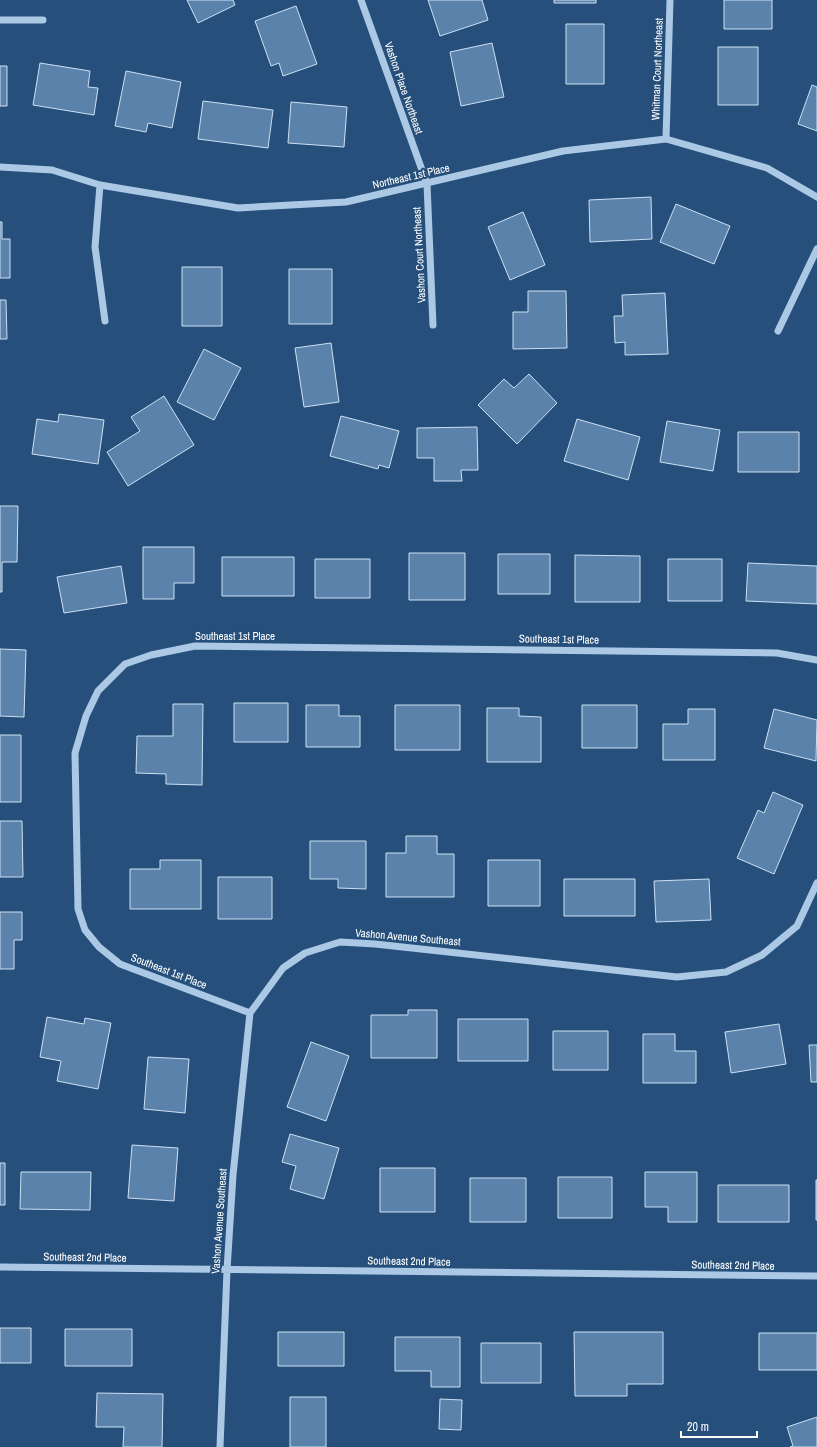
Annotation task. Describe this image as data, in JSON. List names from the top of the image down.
{
  "streets": {
    "street": [
      "Whitman Court Northeast",
      "Vashon Place Northeast",
      "Northeast 1st Place",
      "Vashon Court Northeast",
      "Southeast 1st Place",
      "Vashon Avenue Southeast",
      "Southeast 2nd Place"
    ]
  },
  "crossings": [
    ["Whitman Court Northeast", "Northeast 1st Place"],
    ["Vashon Place Northeast", "Northeast 1st Place"],
    ["Vashon Place Northeast", "Vashon Court Northeast"],
    ["Northeast 1st Place", "Vashon Court Northeast"],
    ["Southeast 1st Place", "Vashon Avenue Southeast"],
    ["Vashon Avenue Southeast", "Southeast 2nd Place"]
  ],
  "scale_bar": "20 m"
}
